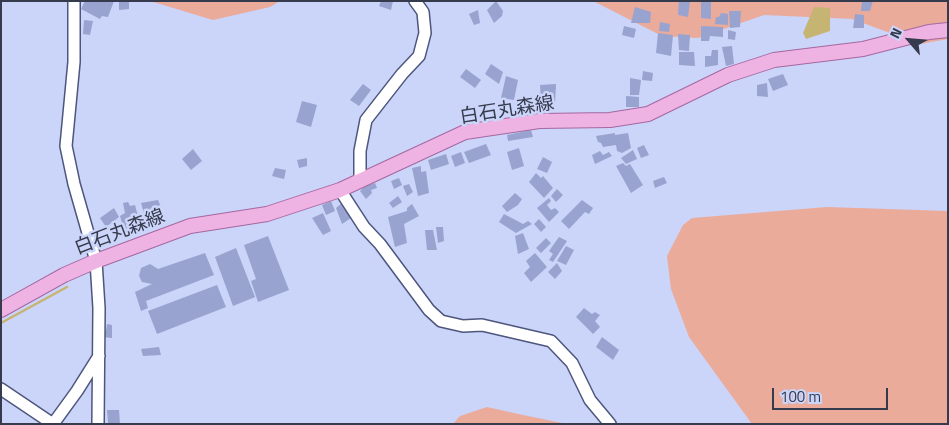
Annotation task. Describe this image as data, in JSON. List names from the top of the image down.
{
  "streets": {
    "main road": ["白石丸森線"]
  },
  "scale_bar": "100 m",
  "north": "top left"
}
